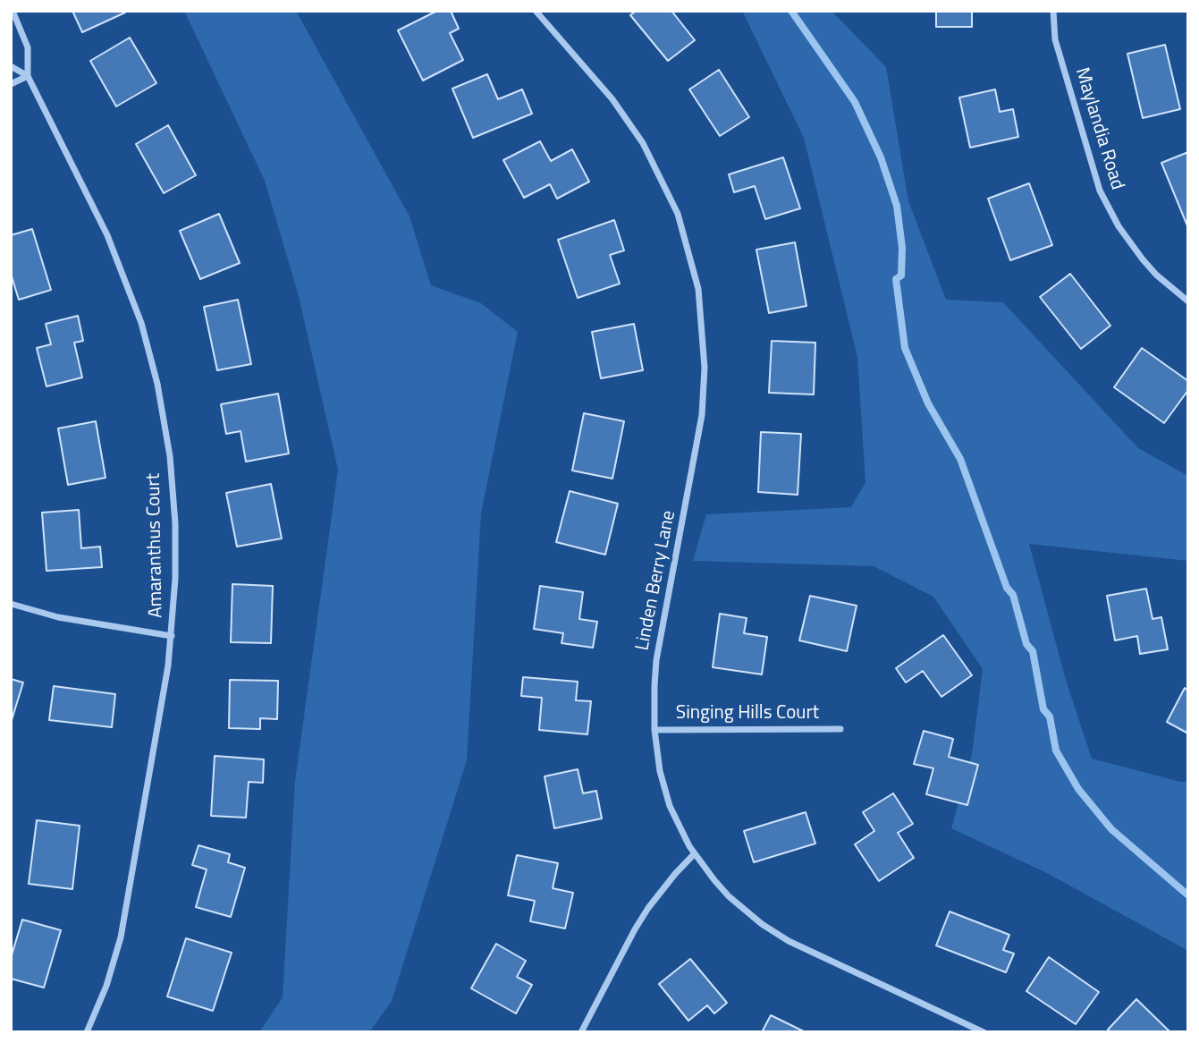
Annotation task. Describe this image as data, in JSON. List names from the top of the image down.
{
  "streets": {
    "street": [
      "Maylandia Road",
      "Amaranthus Court",
      "Linden Berry Lane",
      "Singing Hills Court"
    ]
  },
  "crossings": [
    ["Linden Berry Lane", "Singing Hills Court"]
  ]
}
